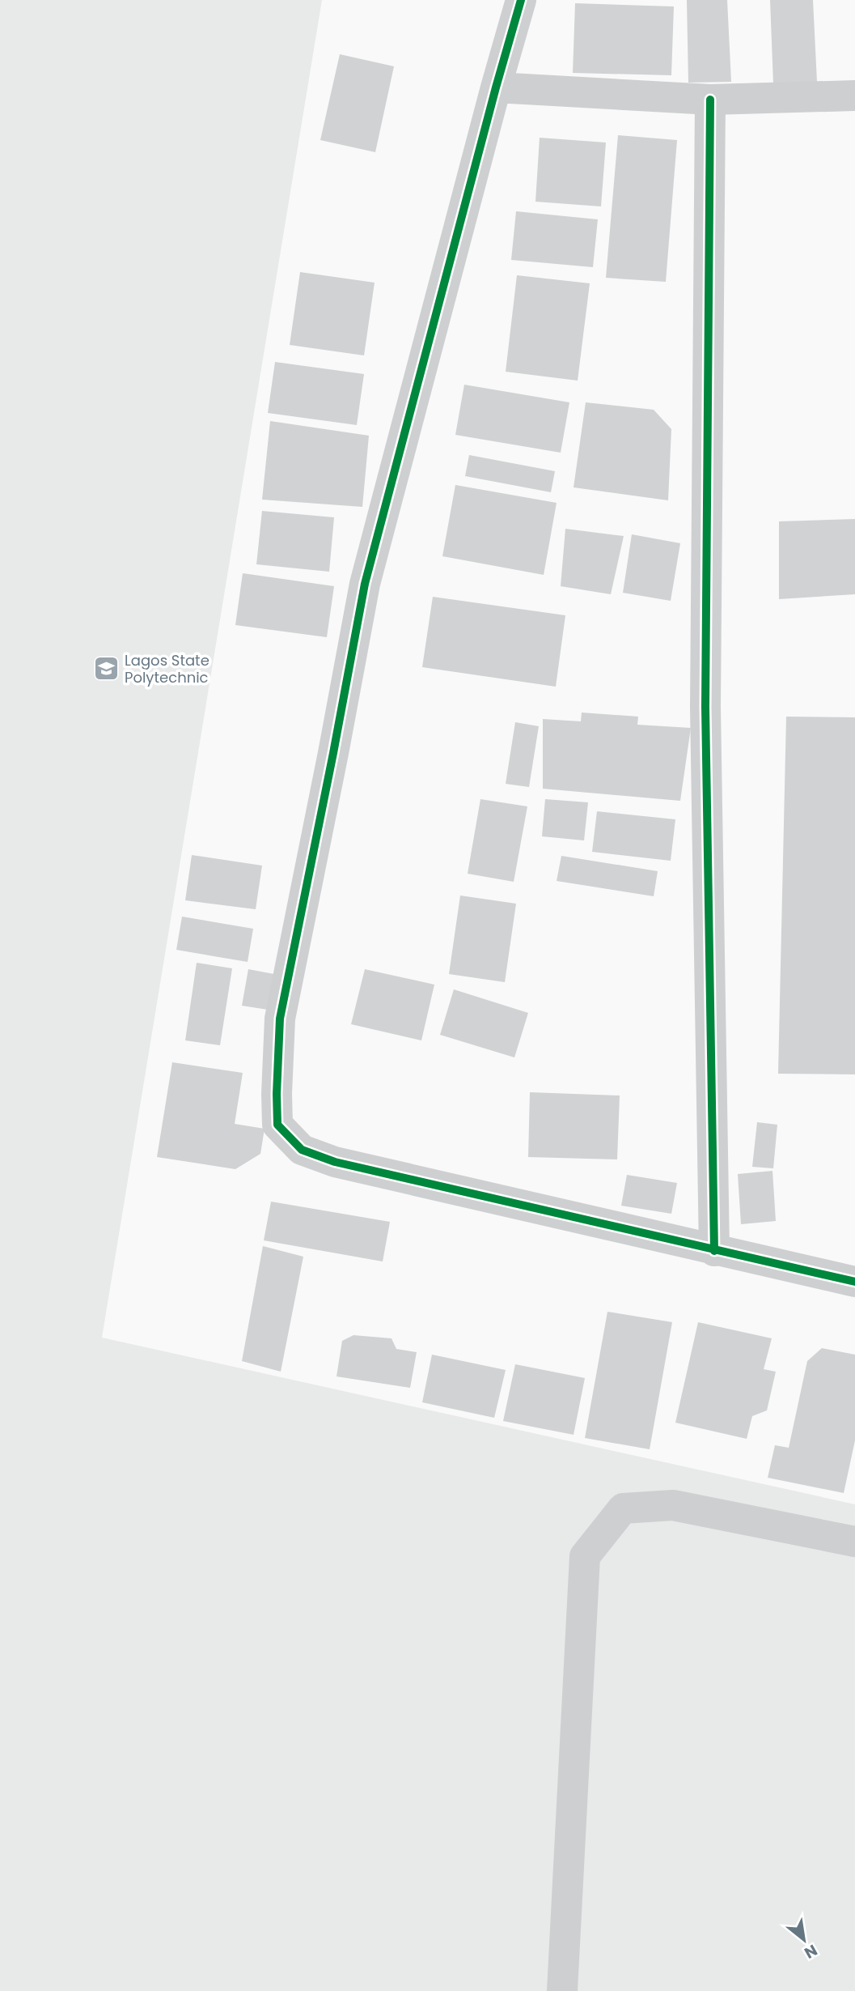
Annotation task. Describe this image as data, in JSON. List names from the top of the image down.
{
  "places": {
    "school or university": ["Lagos State Polytechnic"]
  },
  "north": "bottom right"
}
